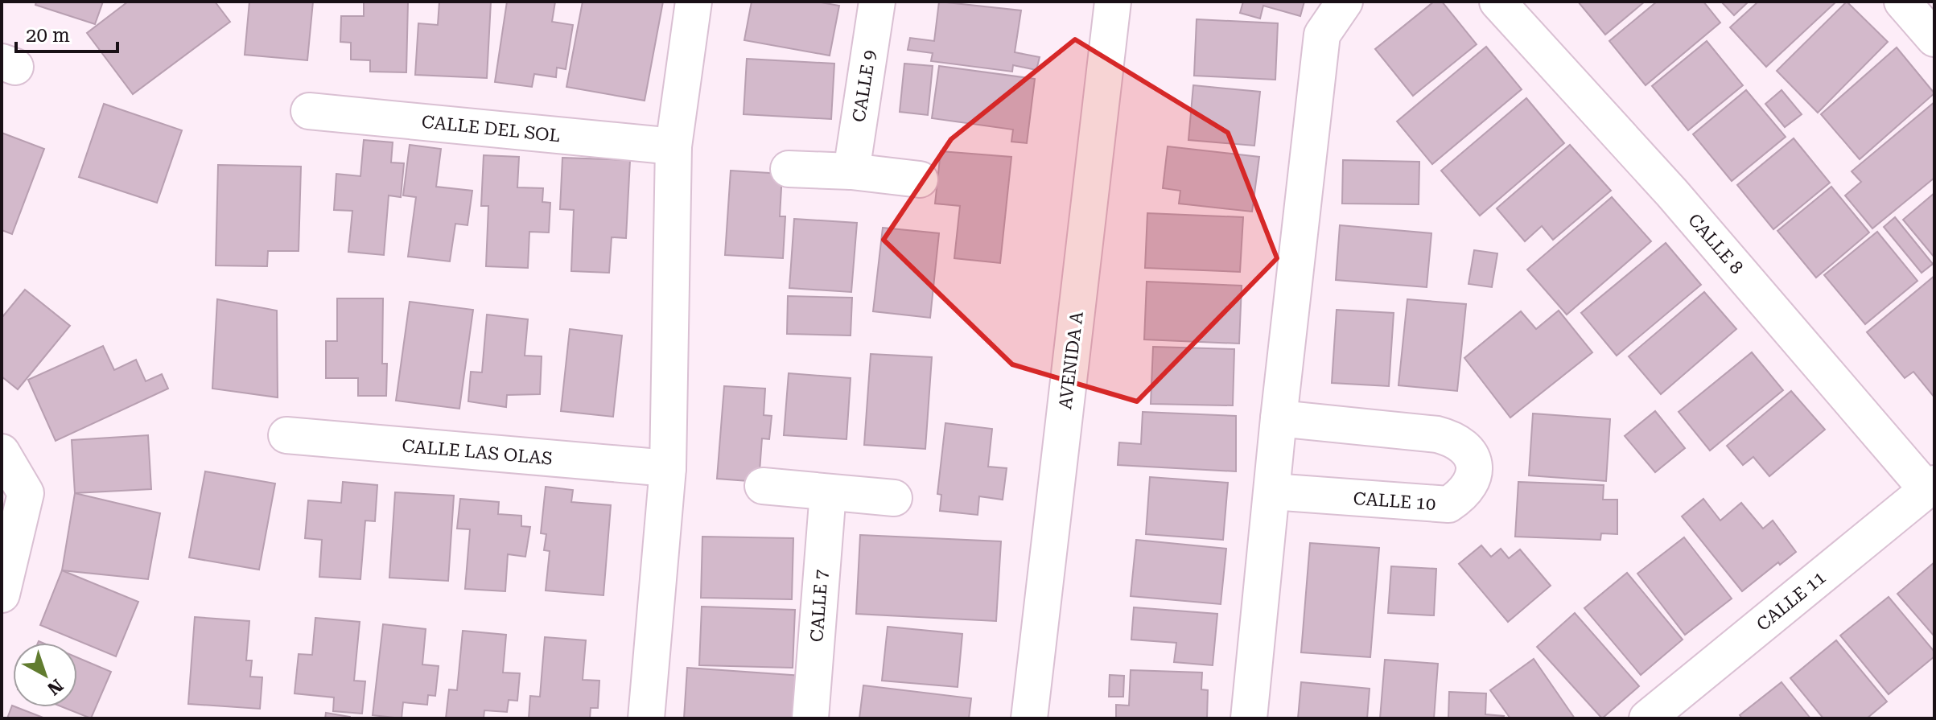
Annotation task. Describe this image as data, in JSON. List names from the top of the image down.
{
  "streets": {
    "street": [
      "CALLE 9",
      "CALLE DEL SOL",
      "CALLE 8",
      "AVENIDA A",
      "CALLE LAS OLAS",
      "CALLE 10",
      "CALLE 11",
      "CALLE 7"
    ]
  },
  "crossings": [
    ["CALLE 8", "CALLE 11"]
  ],
  "scale_bar": "20 m",
  "north": "bottom right"
}
